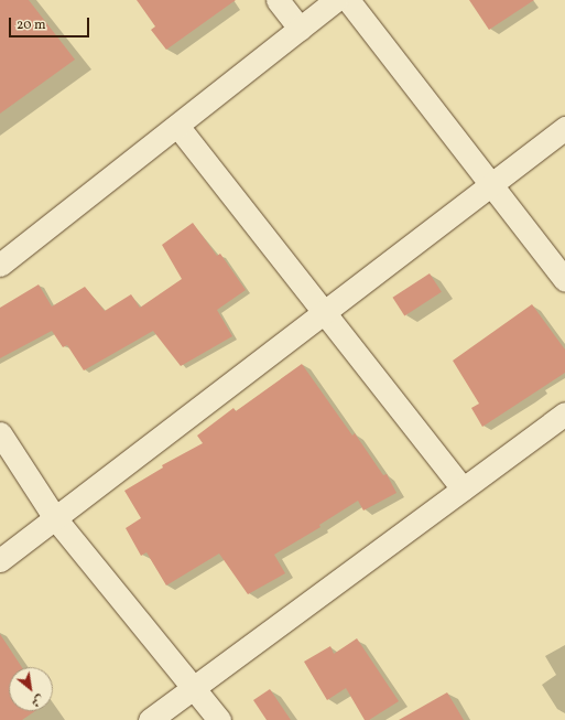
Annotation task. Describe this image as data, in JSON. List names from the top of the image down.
{
  "scale_bar": "20 m",
  "north": "bottom right"
}
